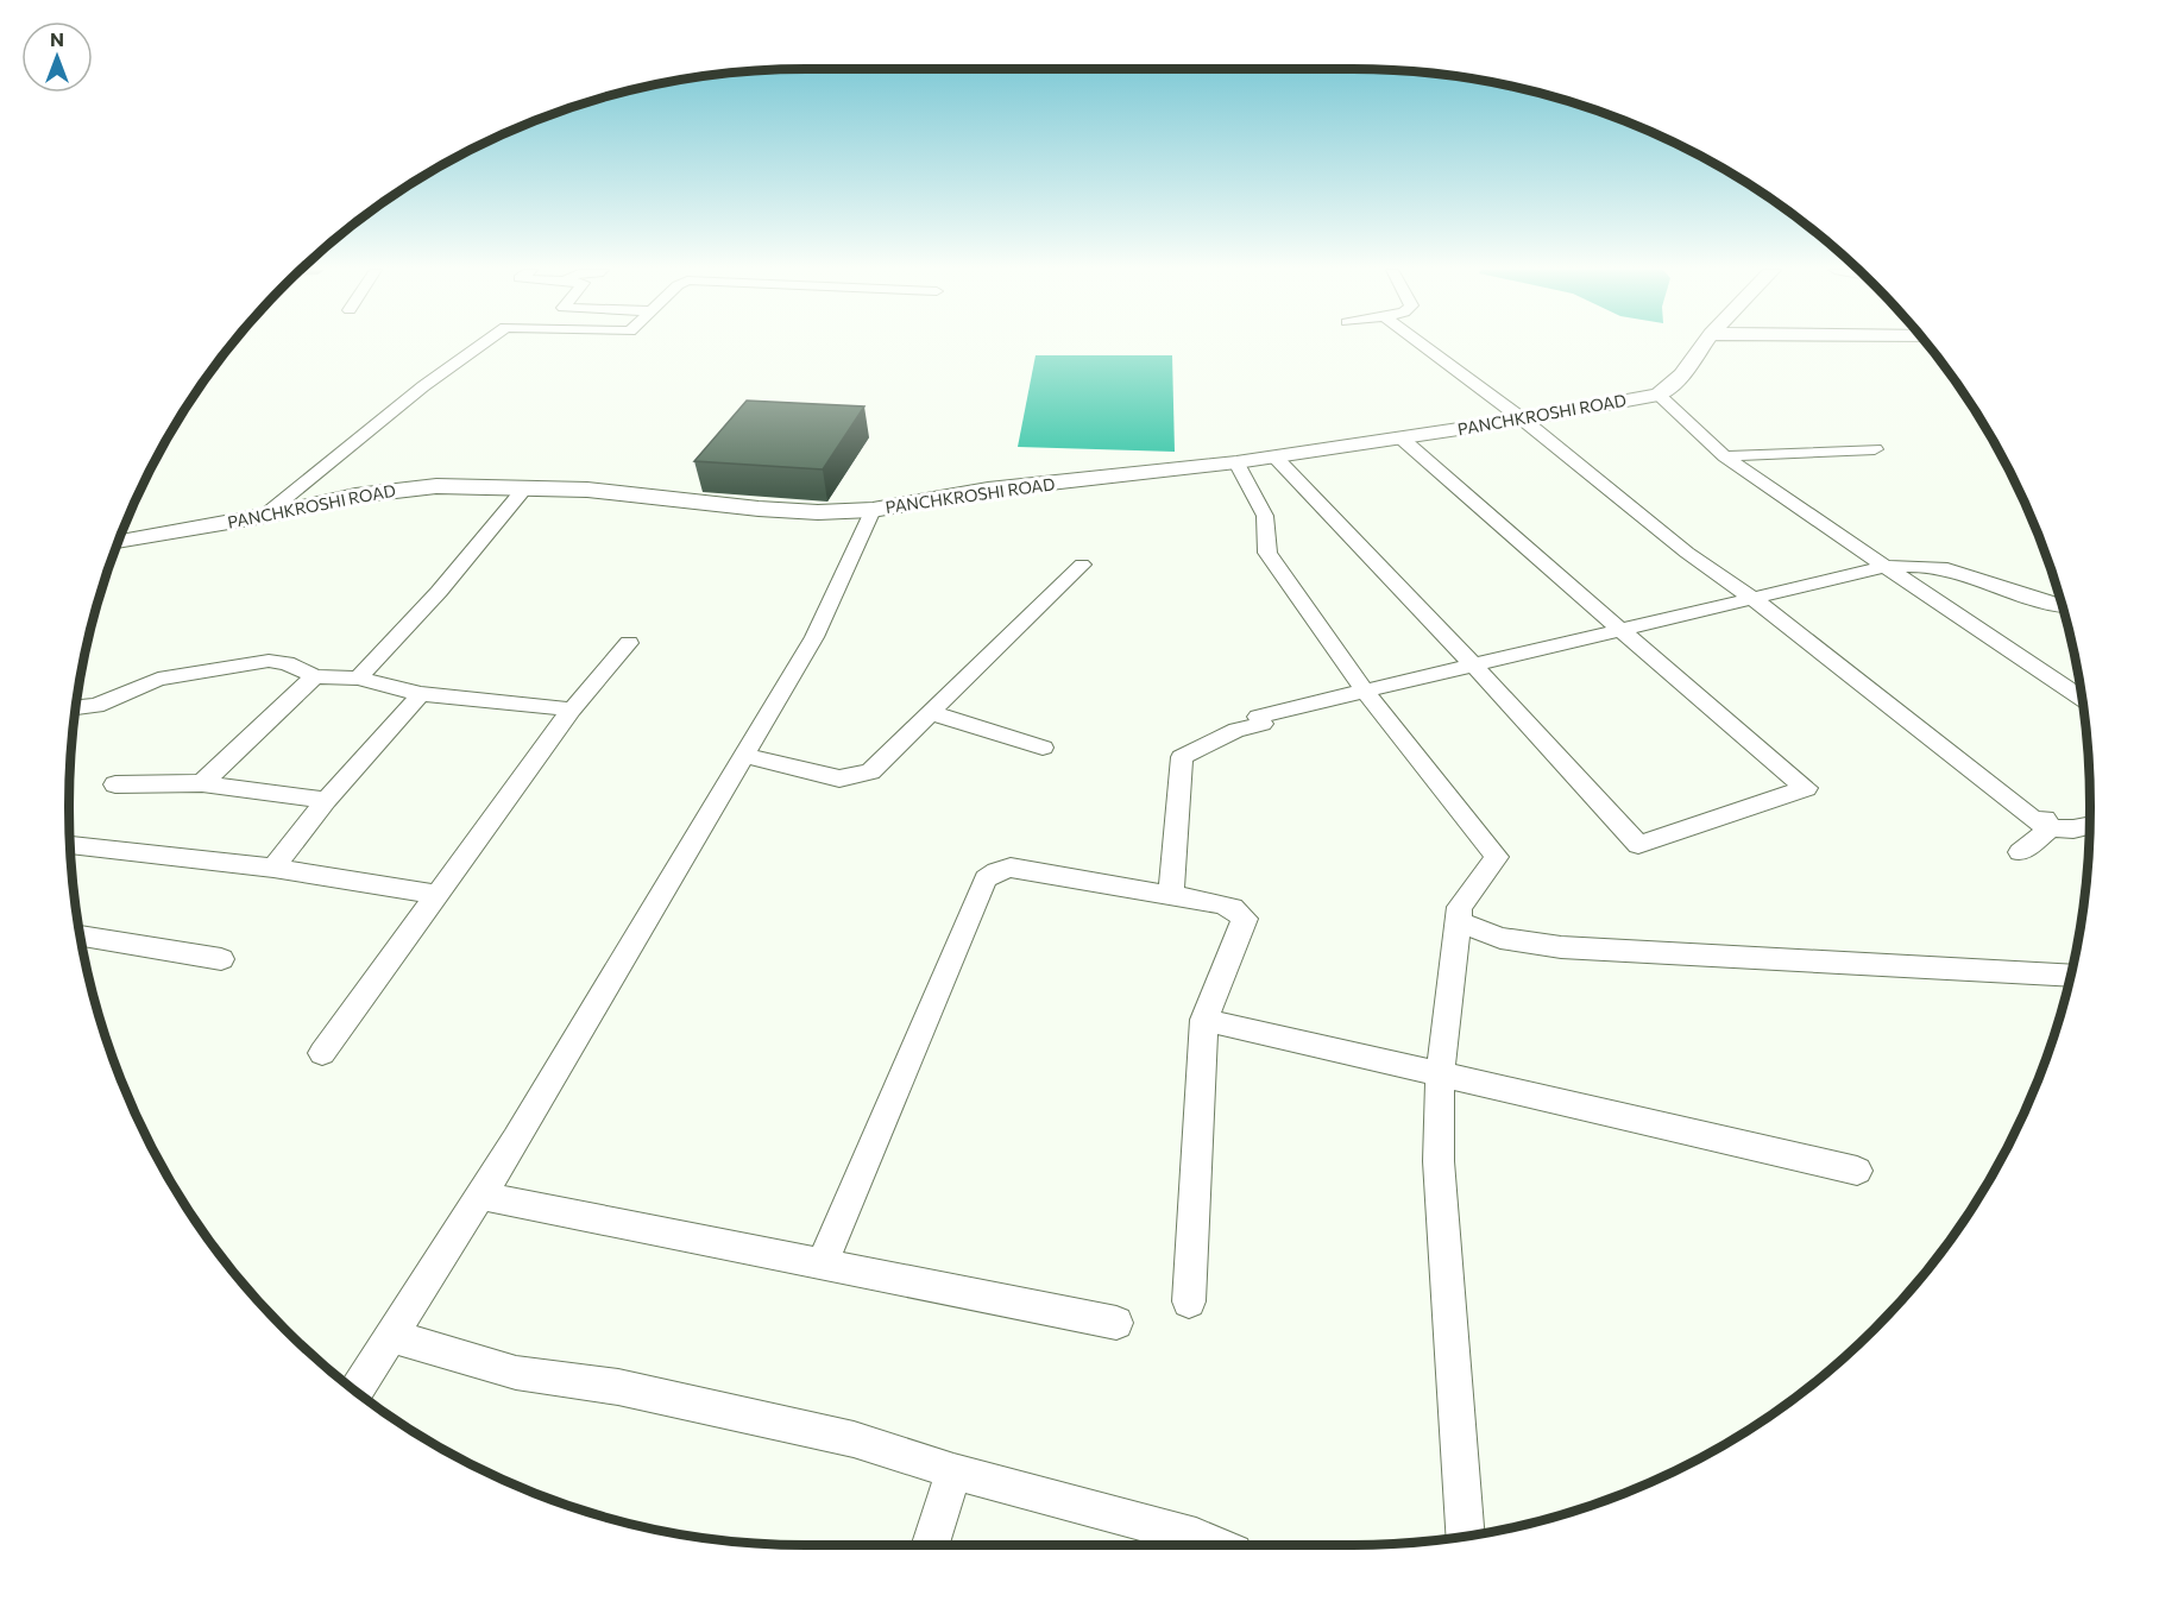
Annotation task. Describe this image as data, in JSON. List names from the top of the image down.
{
  "streets": {
    "street": ["PANCHKROSHI ROAD"]
  },
  "north": "top"
}
